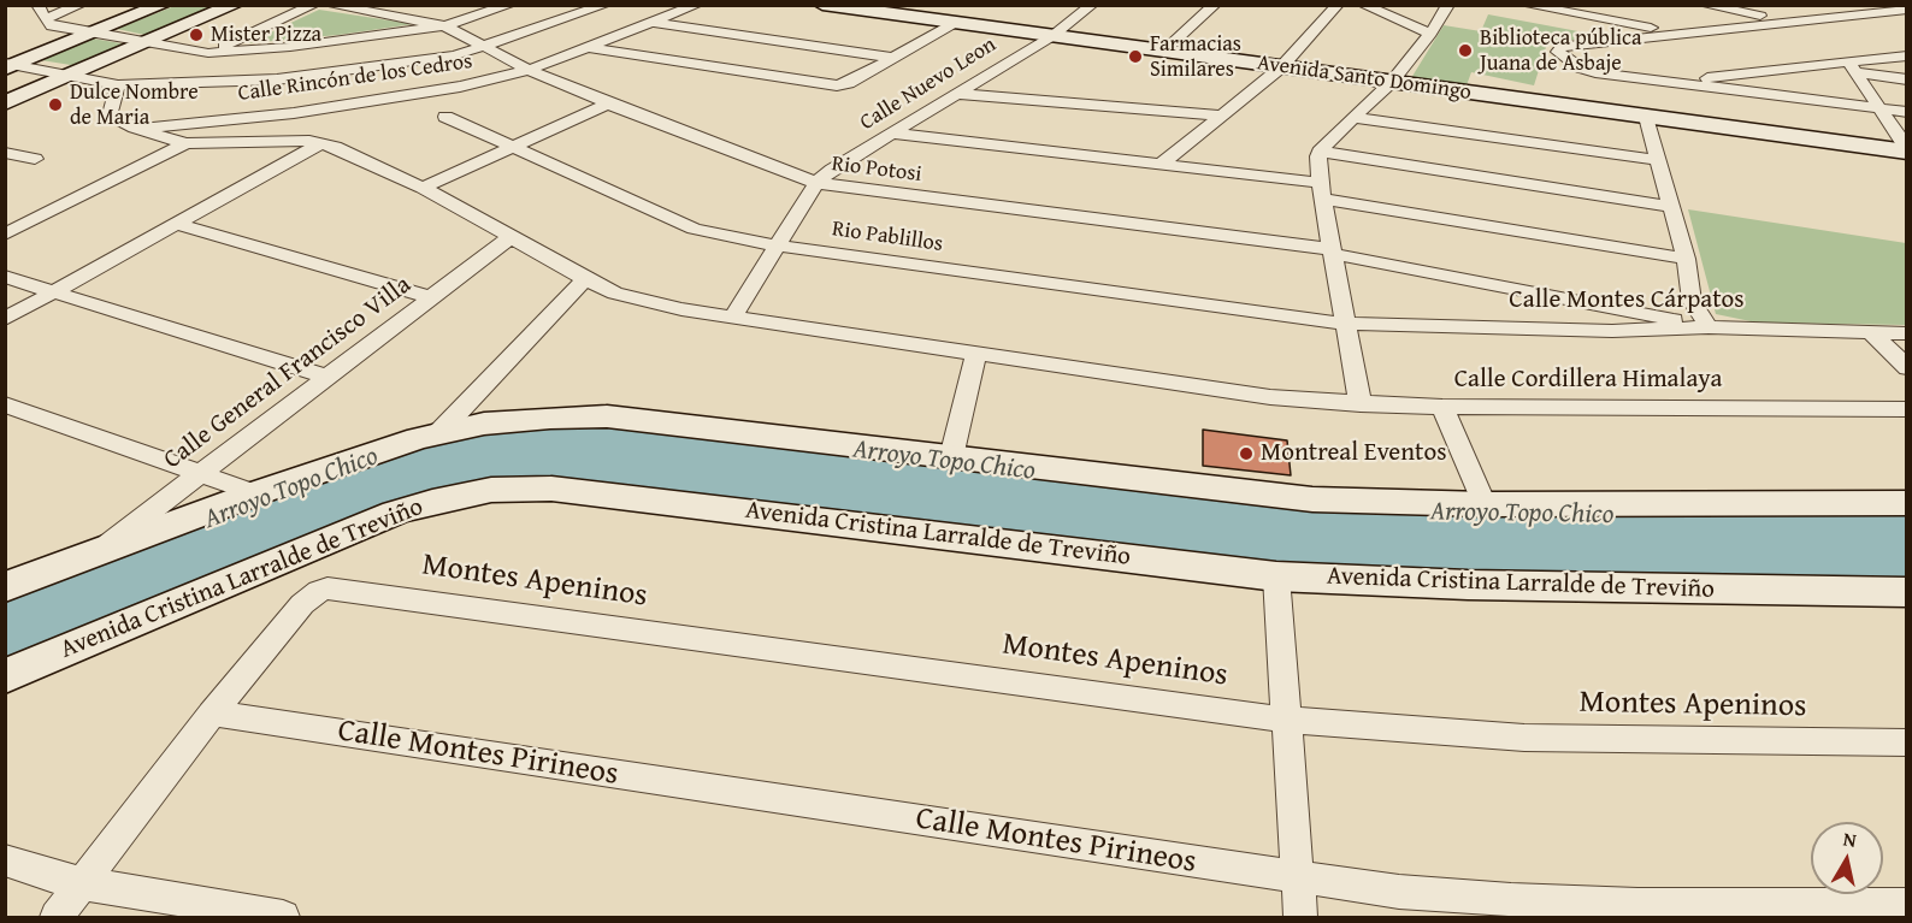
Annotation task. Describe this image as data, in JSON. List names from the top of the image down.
{
  "streets": {
    "main road": ["Avenida Santo Domingo", "Avenida Cristina Larralde de Treviño"],
    "street": [
      "Calle Rincón de los Cedros",
      "Calle Nuevo Leon",
      "Rio Potosi",
      "Rio Pablillos",
      "Calle Montes Cárpatos",
      "Calle General Francisco Villa",
      "Calle Cordillera Himalaya",
      "Montes Apeninos",
      "Calle Montes Pirineos"
    ]
  },
  "crossings": [
    ["Calle Rincón de los Cedros", "Rio Potosi"],
    ["Avenida Santo Domingo", "Calle Nuevo Leon"],
    ["Calle Nuevo Leon", "Rio Potosi"],
    ["Calle Nuevo Leon", "Rio Pablillos"],
    ["Calle Nuevo Leon", "Calle Cordillera Himalaya"],
    ["Rio Potosi", "Calle Montes Cárpatos"],
    ["Rio Pablillos", "Calle Montes Cárpatos"],
    ["Calle General Francisco Villa", "Calle Cordillera Himalaya"],
    ["Montes Apeninos", "Calle Montes Pirineos"]
  ],
  "water": ["Arroyo Topo Chico"],
  "places": [
    "Mister Pizza",
    "Biblioteca pública Juana de Asbaje",
    "Farmacias Similares",
    "Dulce Nombre de Maria",
    "Montreal Eventos"
  ],
  "north": "top"
}
